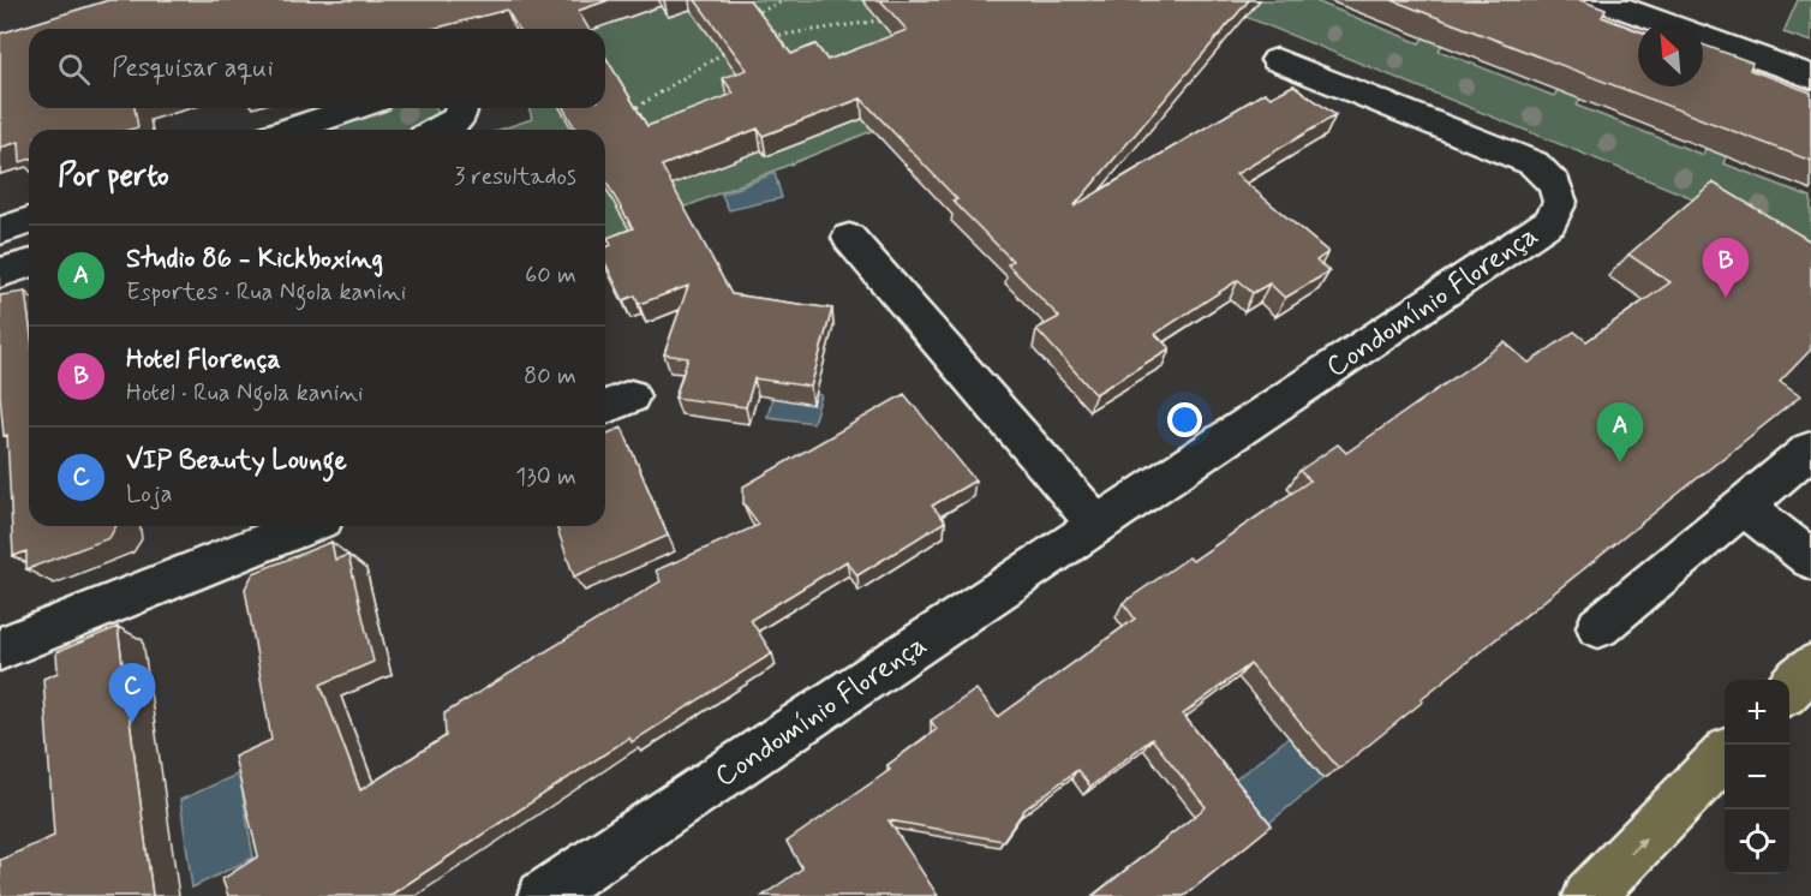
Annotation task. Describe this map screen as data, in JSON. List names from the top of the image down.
{
  "streets": {
    "lane": ["Condomínio Florença"]
  },
  "north": "top left",
  "page": {
    "search": "Pesquisar aqui",
    "heading": ["Por perto", "3 resultados"],
    "list": [
      {
        "mark": "A",
        "name": "Studio 86 - Kickboxing",
        "note": "Esportes · Rua Ngola kanini",
        "value": "60 m"
      },
      {
        "mark": "B",
        "name": "Hotel Florença",
        "note": "Hotel · Rua Ngola kanini",
        "value": "80 m"
      },
      {
        "mark": "C",
        "name": "VIP Beauty Lounge",
        "note": "Loja",
        "value": "130 m"
      }
    ],
    "pins": ["B", "A", "C"],
    "map_buttons": ["+", "−"]
  }
}
